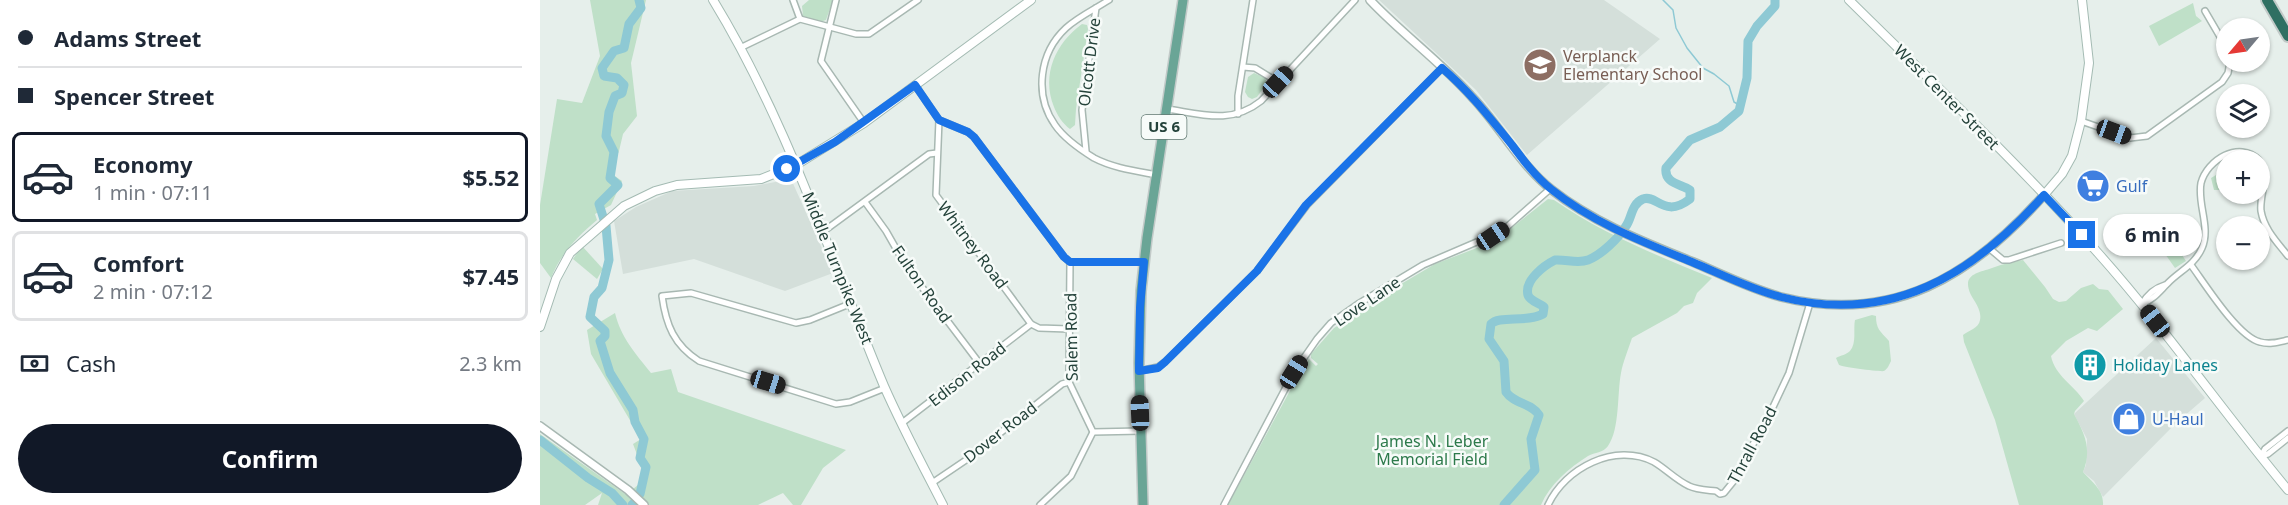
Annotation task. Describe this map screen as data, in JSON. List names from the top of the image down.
{
  "streets": {
    "main road": ["West Center Street", "US 6", "Middle Turnpike West"],
    "street": [
      "Olcott Drive",
      "Whitney Road",
      "Fulton Road",
      "Love Lane",
      "Salem Road",
      "Edison Road",
      "Dover Road",
      "Thrall Road"
    ]
  },
  "crossings": [
    ["Olcott Drive", "US 6"],
    ["Whitney Road", "Edison Road"],
    ["Middle Turnpike West", "Edison Road"],
    ["Middle Turnpike West", "Dover Road"],
    ["Fulton Road", "Edison Road"],
    ["Salem Road", "Dover Road"]
  ],
  "parks": ["James N. Leber Memorial Field"],
  "places": {
    "school or university": ["Verplanck Elementary School"],
    "supermarket": ["Gulf"],
    "building": ["Holiday Lanes"],
    "shop": ["U-Haul"]
  },
  "north": "bottom left",
  "page": {
    "banner": ["Adams Street", "Spencer Street"],
    "map_buttons": ["+", "−"],
    "list": [
      {
        "name": "Economy",
        "note": "1 min · 07:11",
        "value": "$5.52"
      },
      {
        "name": "Comfort",
        "note": "2 min · 07:12",
        "value": "$7.45"
      }
    ],
    "bubble": "6 min",
    "pay": ["Cash", "2.3 km"],
    "buttons": "Confirm"
  }
}
